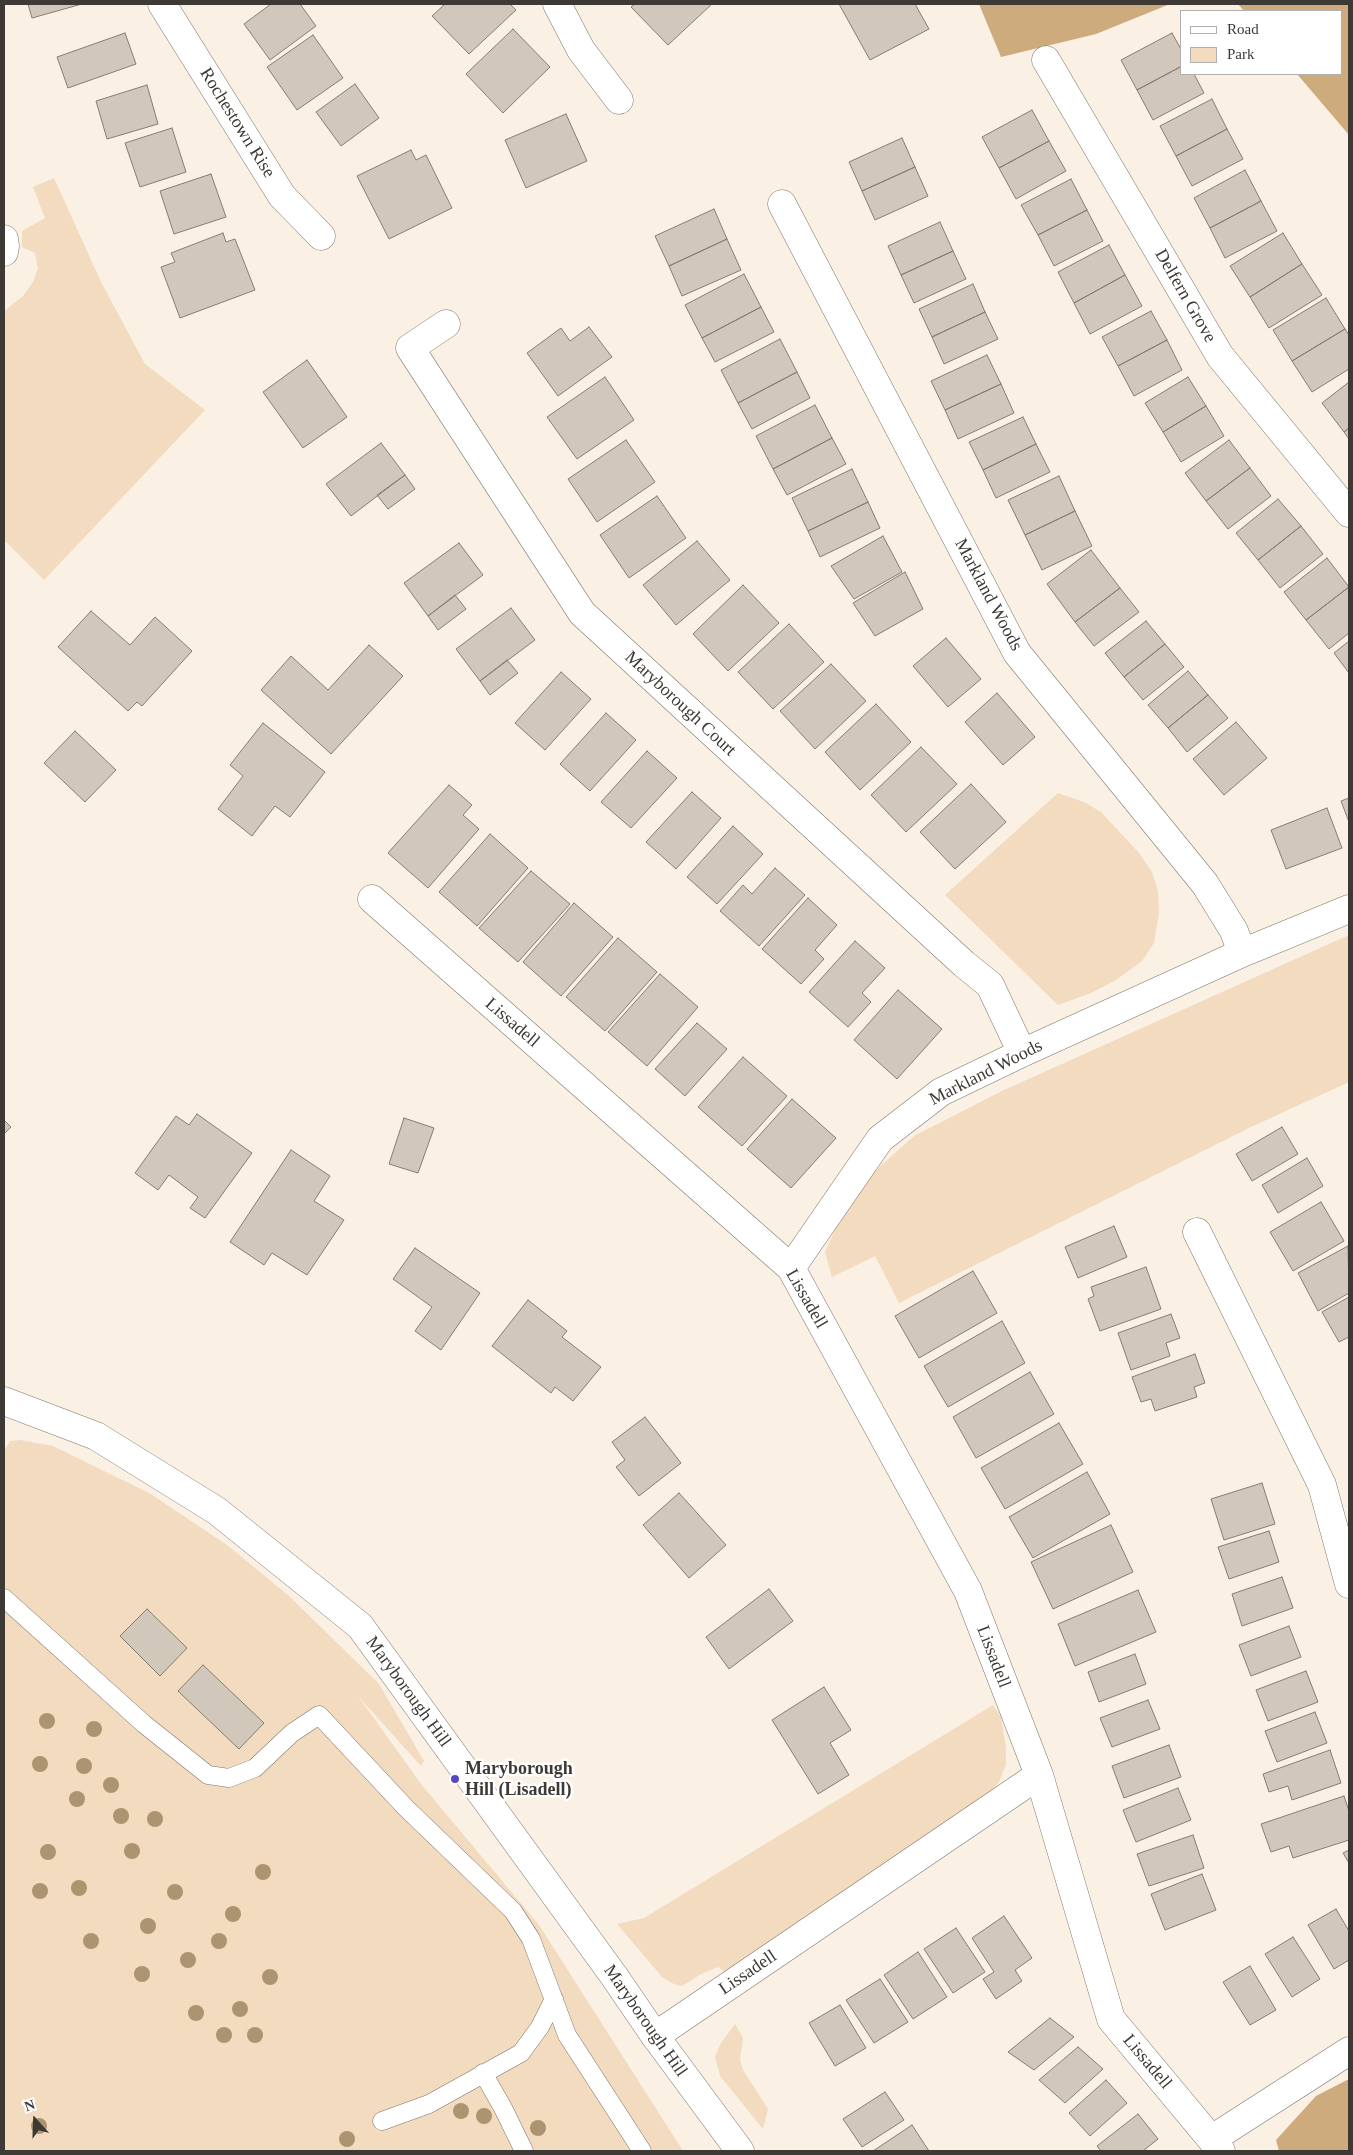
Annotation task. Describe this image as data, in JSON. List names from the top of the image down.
{
  "streets": {
    "street": [
      "Rochestown Rise",
      "Delfern Grove",
      "Markland Woods",
      "Maryborough Court",
      "Lissadell",
      "Maryborough Hill"
    ]
  },
  "crossings": [
    ["Markland Woods", "Maryborough Court"],
    ["Markland Woods", "Lissadell"],
    ["Lissadell", "Maryborough Hill"]
  ],
  "places": ["Maryborough Hill (Lisadell)"],
  "legend": ["Road", "Park"],
  "north": "top"
}
